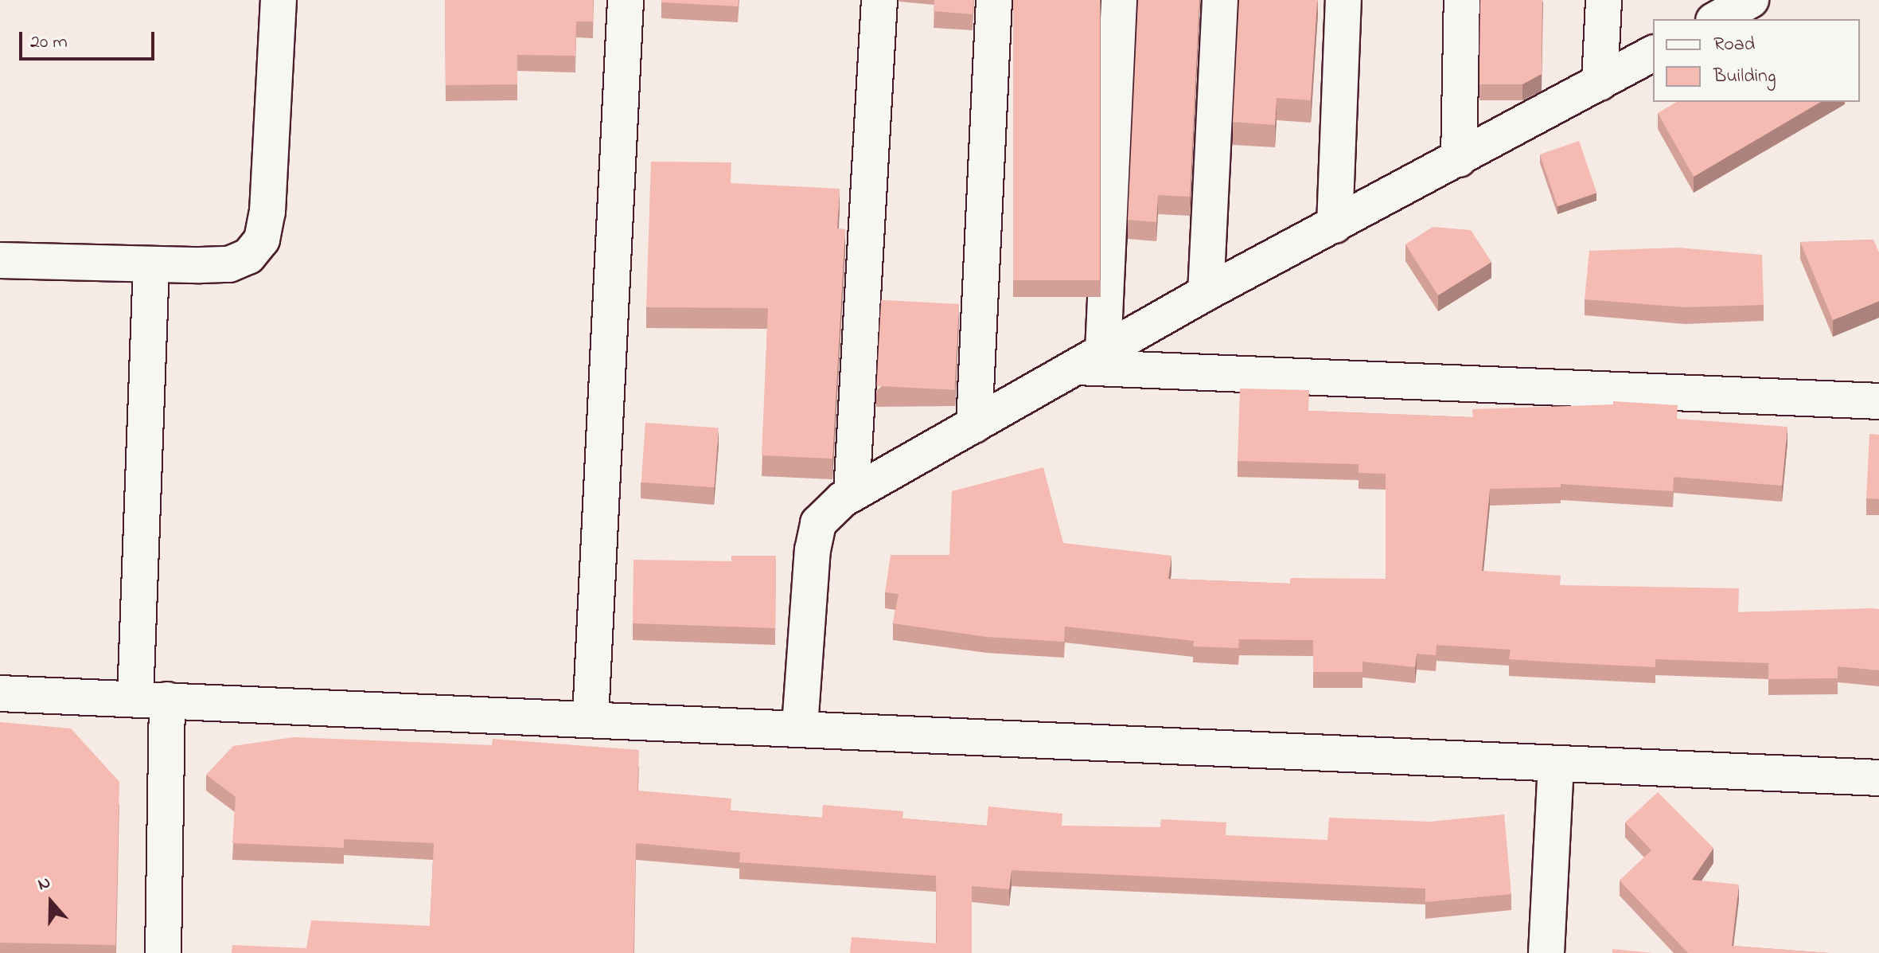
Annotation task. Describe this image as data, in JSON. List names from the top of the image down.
{
  "legend": ["Road", "Building"],
  "scale_bar": "20 m",
  "north": "top"
}
